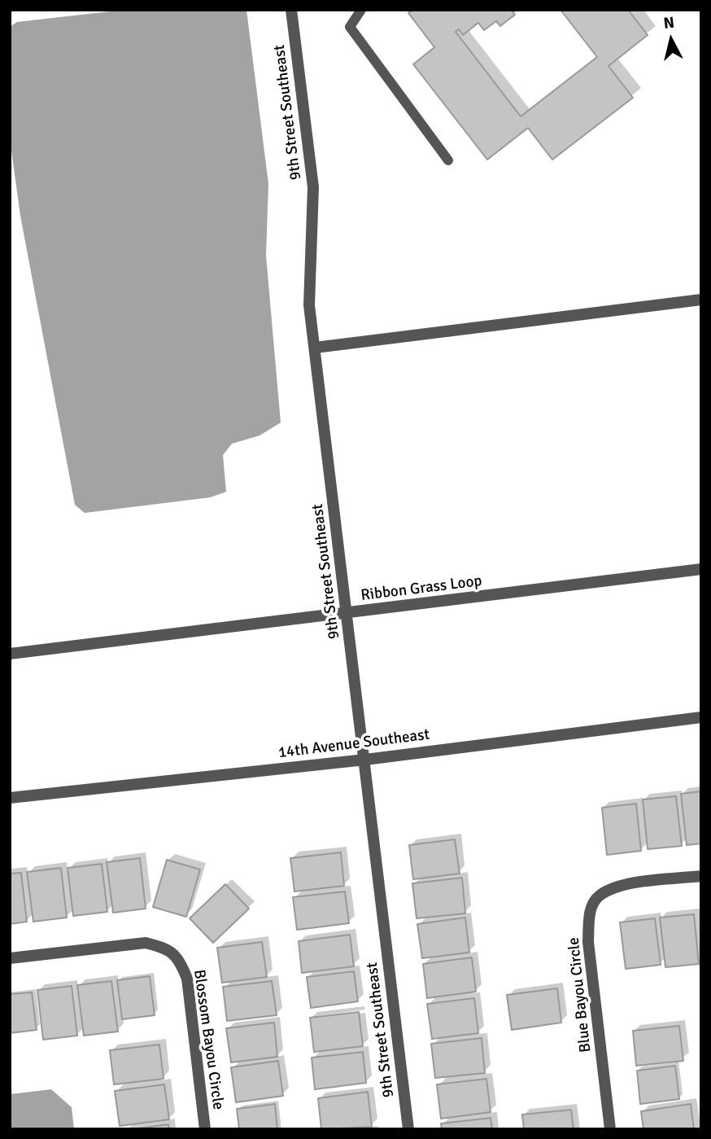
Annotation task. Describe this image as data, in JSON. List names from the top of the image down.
{
  "streets": {
    "street": [
      "9th Street Southeast",
      "Ribbon Grass Loop",
      "14th Avenue Southeast",
      "Blue Bayou Circle",
      "Blossom Bayou Circle"
    ]
  },
  "crossings": [
    ["9th Street Southeast", "Ribbon Grass Loop"],
    ["9th Street Southeast", "14th Avenue Southeast"]
  ],
  "north": "top"
}
